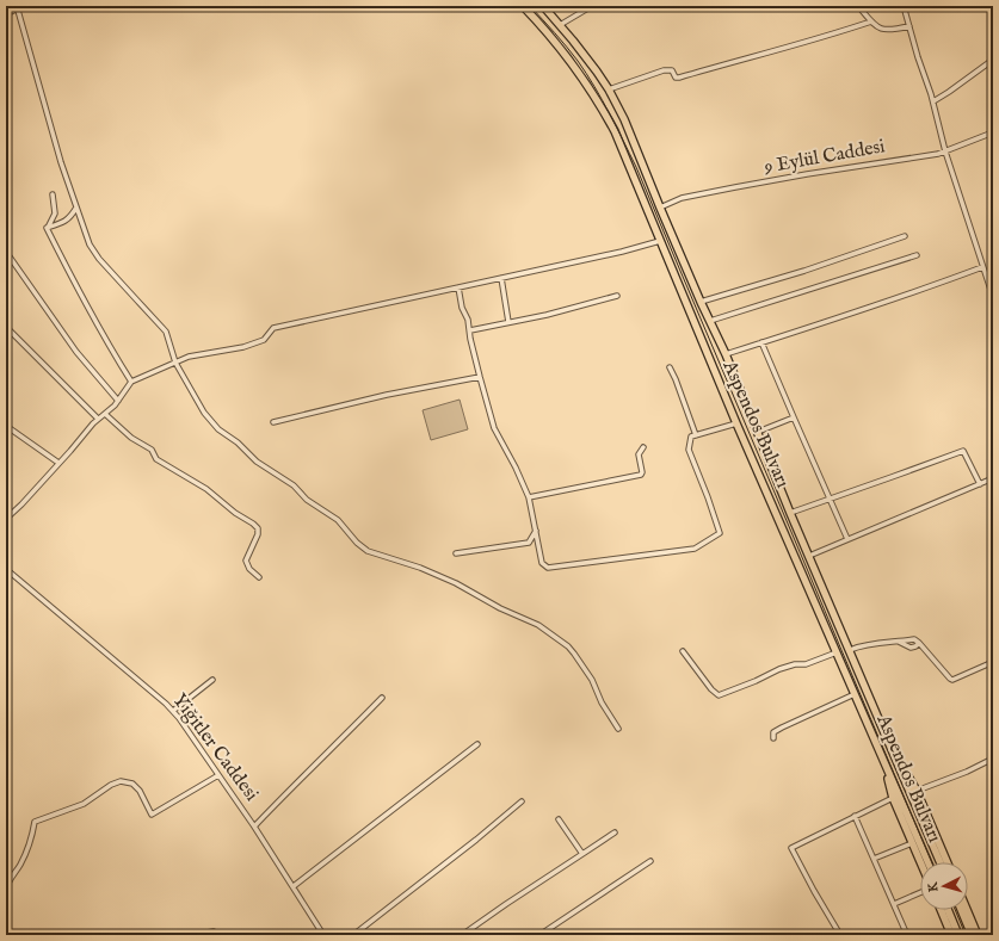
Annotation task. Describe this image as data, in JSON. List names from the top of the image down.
{
  "streets": {
    "main road": ["Aspendos Bulvarı"],
    "street": ["9 Eylül Caddesi", "Yiğitler Caddesi"]
  },
  "crossings": [
    ["9 Eylül Caddesi", "Aspendos Bulvarı"]
  ],
  "north": "left"
}
